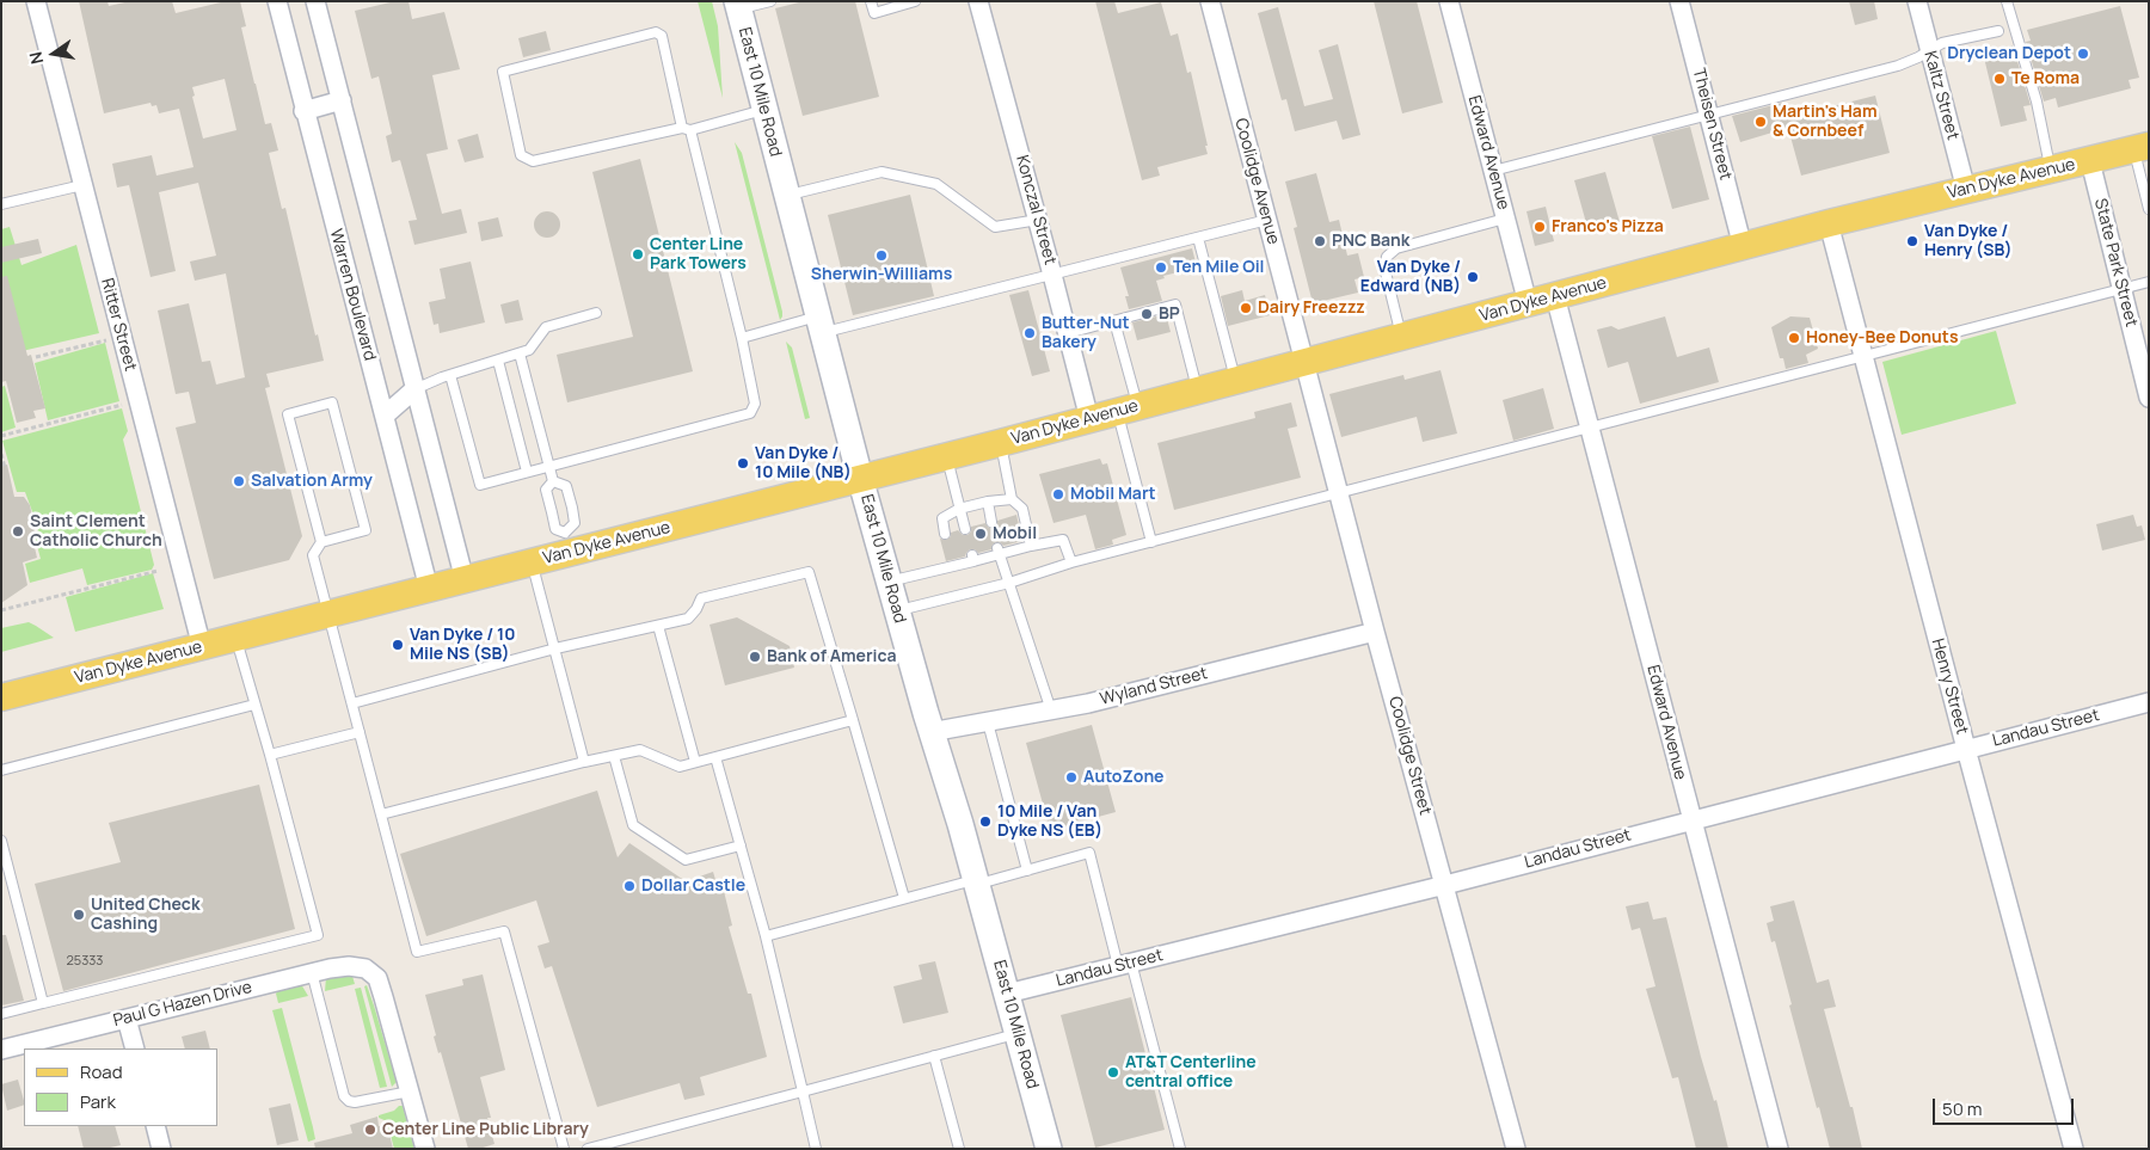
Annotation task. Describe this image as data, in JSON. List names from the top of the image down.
{
  "streets": {
    "main road": ["East 10 Mile Road", "Van Dyke Avenue"],
    "street": [
      "Kaltz Street",
      "Theisen Street",
      "Edward Avenue",
      "Coolidge Avenue",
      "Konczal Street",
      "State Park Street",
      "Warren Boulevard",
      "Ritter Street",
      "Wyland Street",
      "Henry Street",
      "Landau Street",
      "Coolidge Street",
      "Paul G Hazen Drive"
    ]
  },
  "crossings": [
    ["East 10 Mile Road", "Van Dyke Avenue"],
    ["East 10 Mile Road", "Wyland Street"],
    ["East 10 Mile Road", "Landau Street"],
    ["Kaltz Street", "Van Dyke Avenue"],
    ["Theisen Street", "Van Dyke Avenue"],
    ["Edward Avenue", "Van Dyke Avenue"],
    ["Edward Avenue", "Landau Street"],
    ["Van Dyke Avenue", "Coolidge Avenue"],
    ["Van Dyke Avenue", "Konczal Street"],
    ["Van Dyke Avenue", "State Park Street"],
    ["Van Dyke Avenue", "Warren Boulevard"],
    ["Van Dyke Avenue", "Ritter Street"],
    ["Van Dyke Avenue", "Henry Street"],
    ["Van Dyke Avenue", "Coolidge Street"],
    ["Coolidge Avenue", "Coolidge Street"],
    ["Wyland Street", "Coolidge Street"],
    ["Henry Street", "Landau Street"],
    ["Landau Street", "Coolidge Street"]
  ],
  "places": [
    "Dryclean Depot",
    "Te Roma",
    "Martin's Ham & Cornbeef",
    "Franco's Pizza",
    "PNC Bank",
    "Van Dyke / Henry (SB)",
    "Center Line Park Towers",
    "Sherwin-Williams",
    "Ten Mile Oil",
    "Van Dyke / Edward (NB)",
    "Dairy Freezzz",
    "BP",
    "Butter-Nut Bakery",
    "Honey-Bee Donuts",
    "Van Dyke / 10 Mile (NB)",
    "Salvation Army",
    "Mobil Mart",
    "Saint Clement Catholic Church",
    "Mobil",
    "Van Dyke / 10 Mile NS (SB)",
    "Bank of America",
    "AutoZone",
    "10 Mile / Van Dyke NS (EB)",
    "Dollar Castle",
    "United Check Cashing",
    "AT&T Centerline central office",
    "Center Line Public Library"
  ],
  "house_numbers": ["25333"],
  "legend": ["Road", "Park"],
  "scale_bar": "50 m",
  "north": "left"
}
